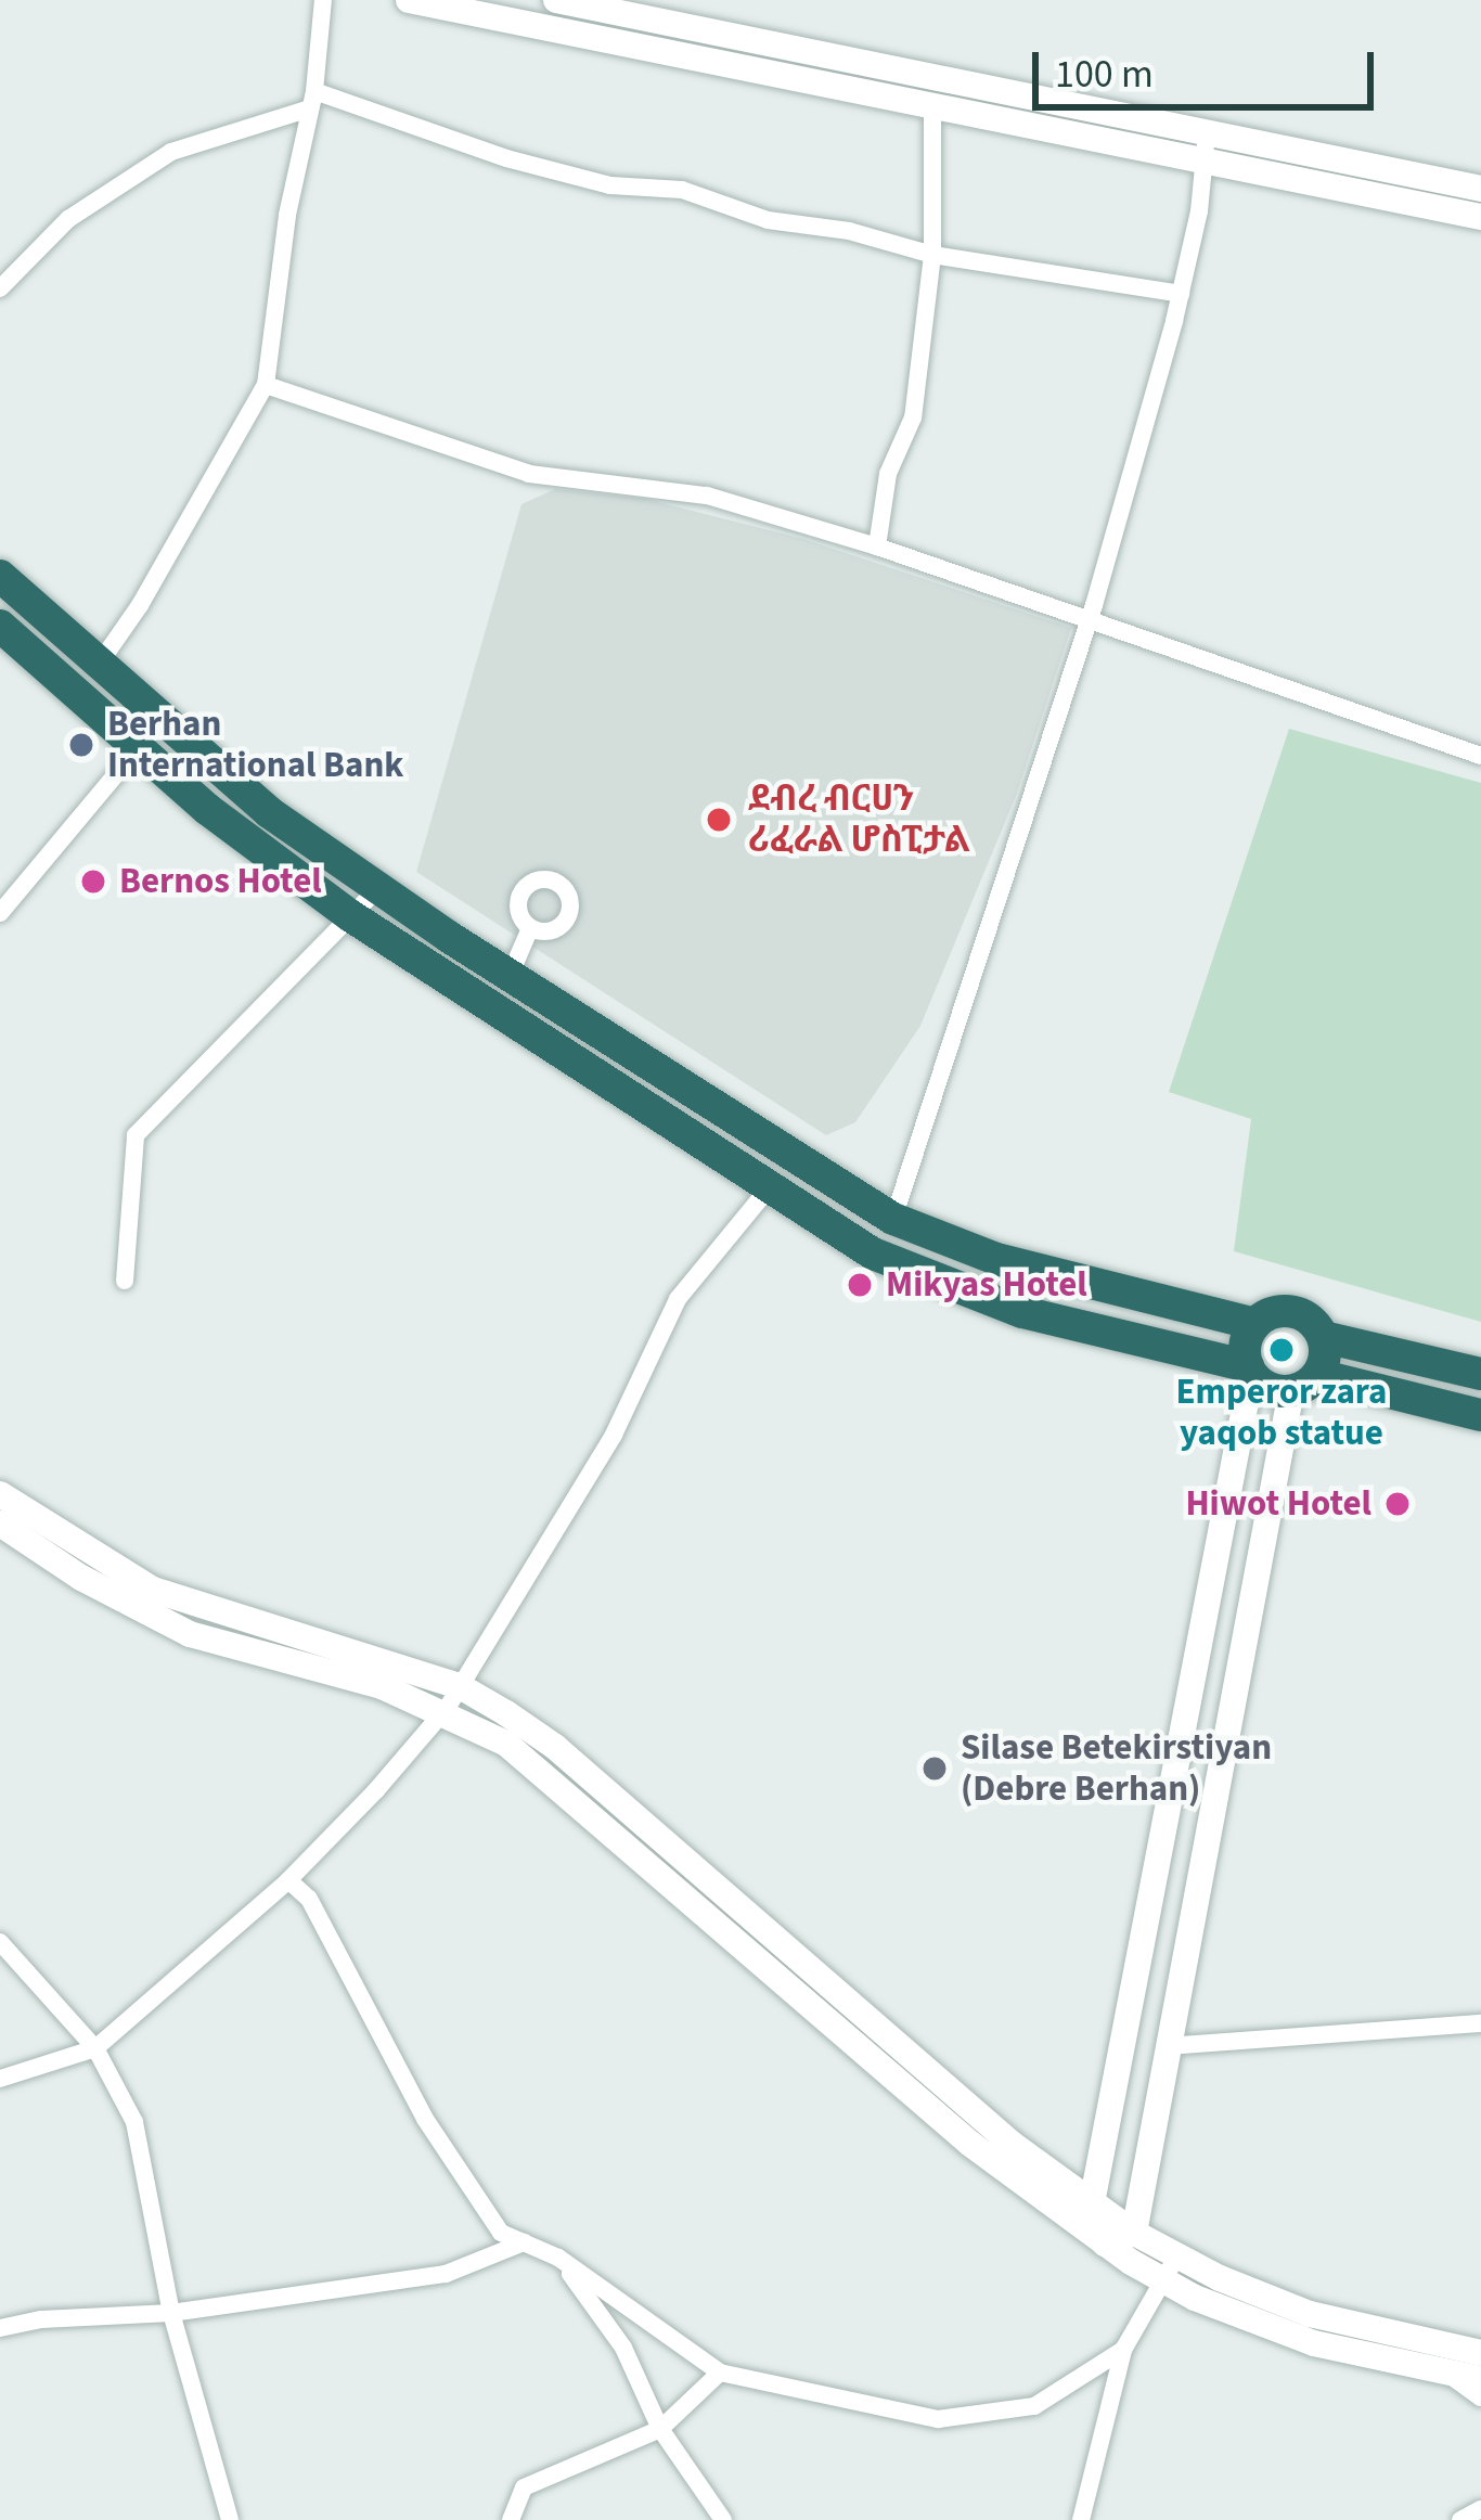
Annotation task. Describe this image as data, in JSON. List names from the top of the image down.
{
  "places": [
    "Berhan International Bank",
    "ደብረ ብርሀን ሪፈራል ሆስፒታል",
    "Bernos Hotel",
    "Mikyas Hotel",
    "Emperor zara yaqob statue",
    "Hiwot Hotel",
    "Silase Betekirstiyan (Debre Berhan)"
  ],
  "scale_bar": "100 m"
}
